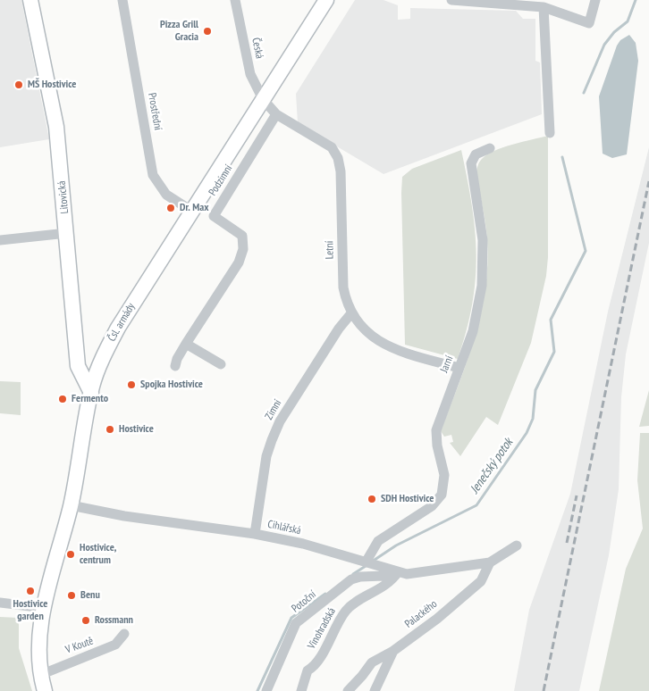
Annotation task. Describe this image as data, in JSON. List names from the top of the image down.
{
  "streets": {
    "main road": ["Litovická", "Čsl. armády"],
    "street": [
      "Česká",
      "Prostřední",
      "Podzimní",
      "Letní",
      "Jarní",
      "Zimní",
      "Cihlářská",
      "Potoční",
      "Palackého",
      "Vinohradská",
      "V Koutě"
    ]
  },
  "crossings": [
    ["Česká", "Letní"],
    ["Česká", "Čsl. armády"],
    ["Prostřední", "Čsl. armády"],
    ["Podzimní", "Letní"],
    ["Litovická", "Čsl. armády"],
    ["Letní", "Čsl. armády"],
    ["Letní", "Jarní"],
    ["Letní", "Zimní"],
    ["Čsl. armády", "Cihlářská"],
    ["Čsl. armády", "V Koutě"],
    ["Jarní", "Cihlářská"],
    ["Zimní", "Cihlářská"],
    ["Cihlářská", "Potoční"],
    ["Cihlářská", "Palackého"],
    ["Cihlářská", "Vinohradská"],
    ["Potoční", "Vinohradská"]
  ],
  "water": ["Jenečský potok"],
  "places": [
    "Pizza Grill Gracia",
    "MŠ Hostivice",
    "Dr. Max",
    "Spojka Hostivice",
    "Fermento",
    "Hostivice",
    "SDH Hostivice",
    "Hostivice, centrum",
    "Hostivice garden",
    "Benu",
    "Rossmann"
  ]
}
